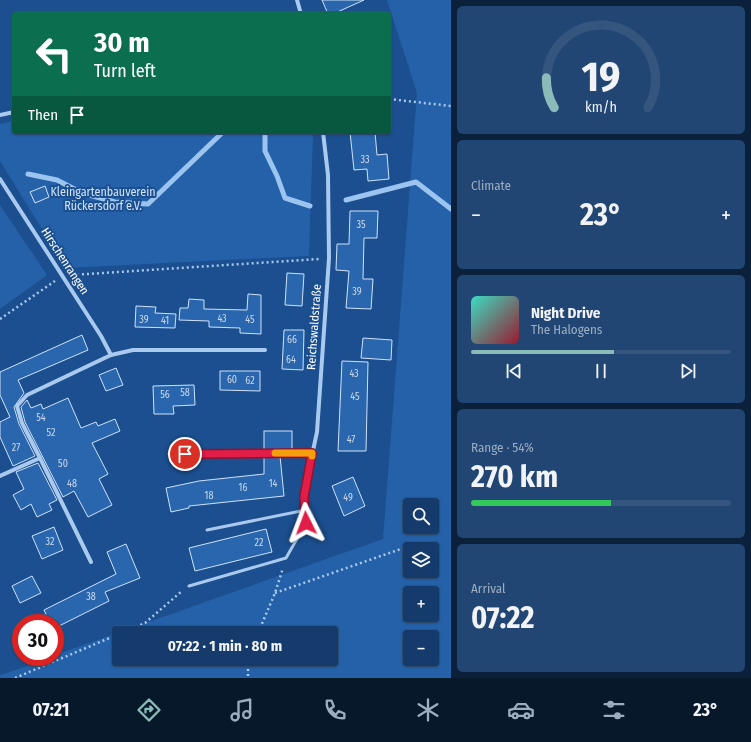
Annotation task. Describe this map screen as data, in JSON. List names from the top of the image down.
{
  "streets": {
    "street": ["Hirschenrangen", "Reichswaldstraße"]
  },
  "parks": ["Kleingartenbauverein Rückersdorf e.V."],
  "house_numbers": [
    "33",
    "35",
    "39",
    "43",
    "39",
    "45",
    "41",
    "66",
    "64",
    "43",
    "60",
    "62",
    "58",
    "56",
    "45",
    "54",
    "52",
    "47",
    "27",
    "50",
    "48",
    "14",
    "16",
    "18",
    "49",
    "32",
    "22",
    "38"
  ],
  "page": {
    "turn": ["30 m", "Turn left"],
    "then": "Then",
    "tile": [
      "Climate",
      ["Range · 54%", "270 km"],
      ["Arrival", "07:22"]
    ],
    "heat": ["−", "23°", "+"],
    "song": ["Night Drive", "The Halogens"],
    "map_buttons": ["+", "−"],
    "limit": "30",
    "trip": "07:22 · 1 min · 80 m",
    "tabs": ["07:21", "23°"],
    "gauge": ["19", "km/h"]
  }
}
